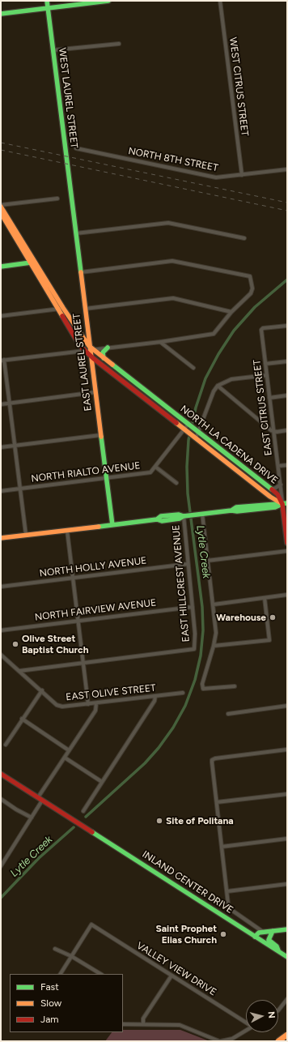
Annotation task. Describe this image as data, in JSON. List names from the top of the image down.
{
  "streets": {
    "main road": [
      "WEST LAUREL STREET",
      "EAST LAUREL STREET",
      "NORTH LA CADENA DRIVE",
      "INLAND CENTER DRIVE"
    ],
    "street": [
      "WEST CITRUS STREET",
      "NORTH 8TH STREET",
      "EAST CITRUS STREET",
      "NORTH RIALTO AVENUE",
      "NORTH HOLLY AVENUE",
      "EAST HILLCREST AVENUE",
      "NORTH FAIRVIEW AVENUE",
      "EAST OLIVE STREET",
      "VALLEY VIEW DRIVE"
    ]
  },
  "crossings": [
    ["WEST CITRUS STREET", "NORTH 8TH STREET"],
    ["WEST LAUREL STREET", "EAST LAUREL STREET"],
    ["EAST LAUREL STREET", "NORTH LA CADENA DRIVE"],
    ["EAST LAUREL STREET", "NORTH RIALTO AVENUE"],
    ["EAST CITRUS STREET", "NORTH LA CADENA DRIVE"],
    ["NORTH LA CADENA DRIVE", "NORTH RIALTO AVENUE"],
    ["NORTH HOLLY AVENUE", "EAST HILLCREST AVENUE"],
    ["EAST HILLCREST AVENUE", "NORTH FAIRVIEW AVENUE"]
  ],
  "water": ["Lytle Creek"],
  "places": [
    "Warehouse",
    "Olive Street Baptist Church",
    "Site of Politana",
    "Saint Prophet Elias Church"
  ],
  "legend": ["Fast", "Slow", "Jam"],
  "north": "right"
}
